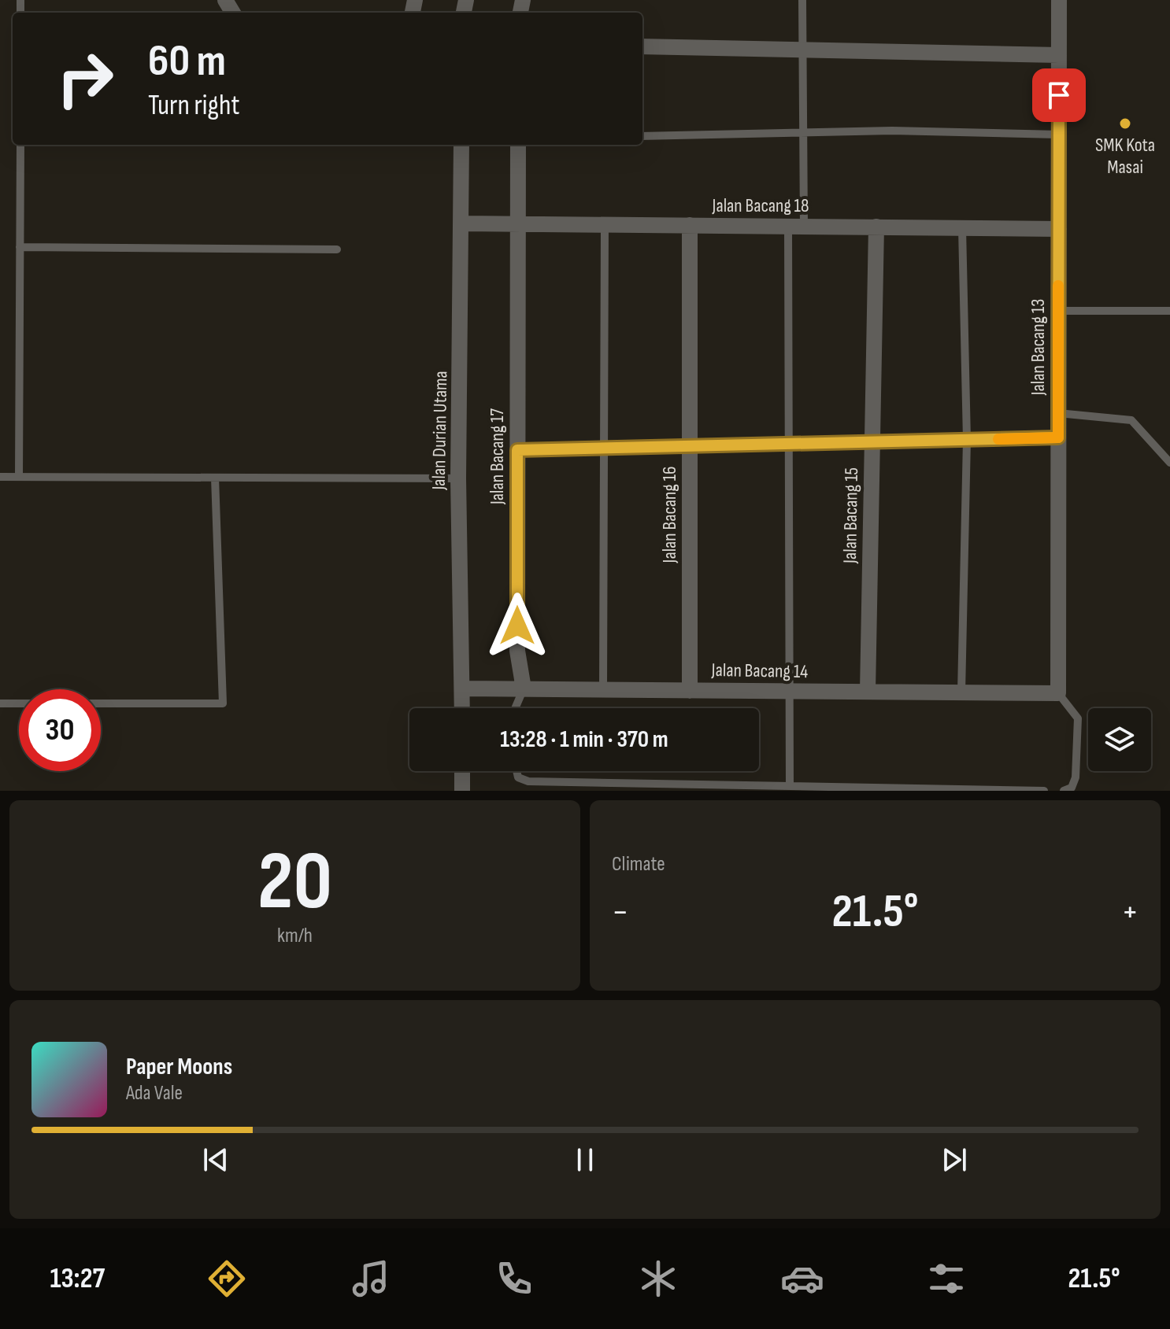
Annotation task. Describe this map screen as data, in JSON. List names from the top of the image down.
{
  "streets": {
    "street": [
      "Jalan Bacang 18",
      "Jalan Bacang 13",
      "Jalan Durian Utama",
      "Jalan Bacang 17",
      "Jalan Bacang 16",
      "Jalan Bacang 15",
      "Jalan Bacang 14"
    ]
  },
  "crossings": [
    ["Jalan Bacang 18", "Jalan Bacang 13"],
    ["Jalan Bacang 18", "Jalan Durian Utama"],
    ["Jalan Bacang 18", "Jalan Bacang 17"],
    ["Jalan Bacang 18", "Jalan Bacang 16"],
    ["Jalan Bacang 18", "Jalan Bacang 15"],
    ["Jalan Bacang 13", "Jalan Bacang 14"],
    ["Jalan Durian Utama", "Jalan Bacang 14"],
    ["Jalan Bacang 17", "Jalan Bacang 14"],
    ["Jalan Bacang 16", "Jalan Bacang 14"],
    ["Jalan Bacang 15", "Jalan Bacang 14"]
  ],
  "places": ["SMK Kota Masai"],
  "page": {
    "turn": ["60 m", "Turn right"],
    "limit": "30",
    "trip": "13:28 · 1 min · 370 m",
    "tile": [
      ["20", "km/h"],
      "Climate"
    ],
    "heat": ["−", "21.5°", "+"],
    "song": ["Paper Moons", "Ada Vale"],
    "tabs": ["13:27", "21.5°"]
  }
}
